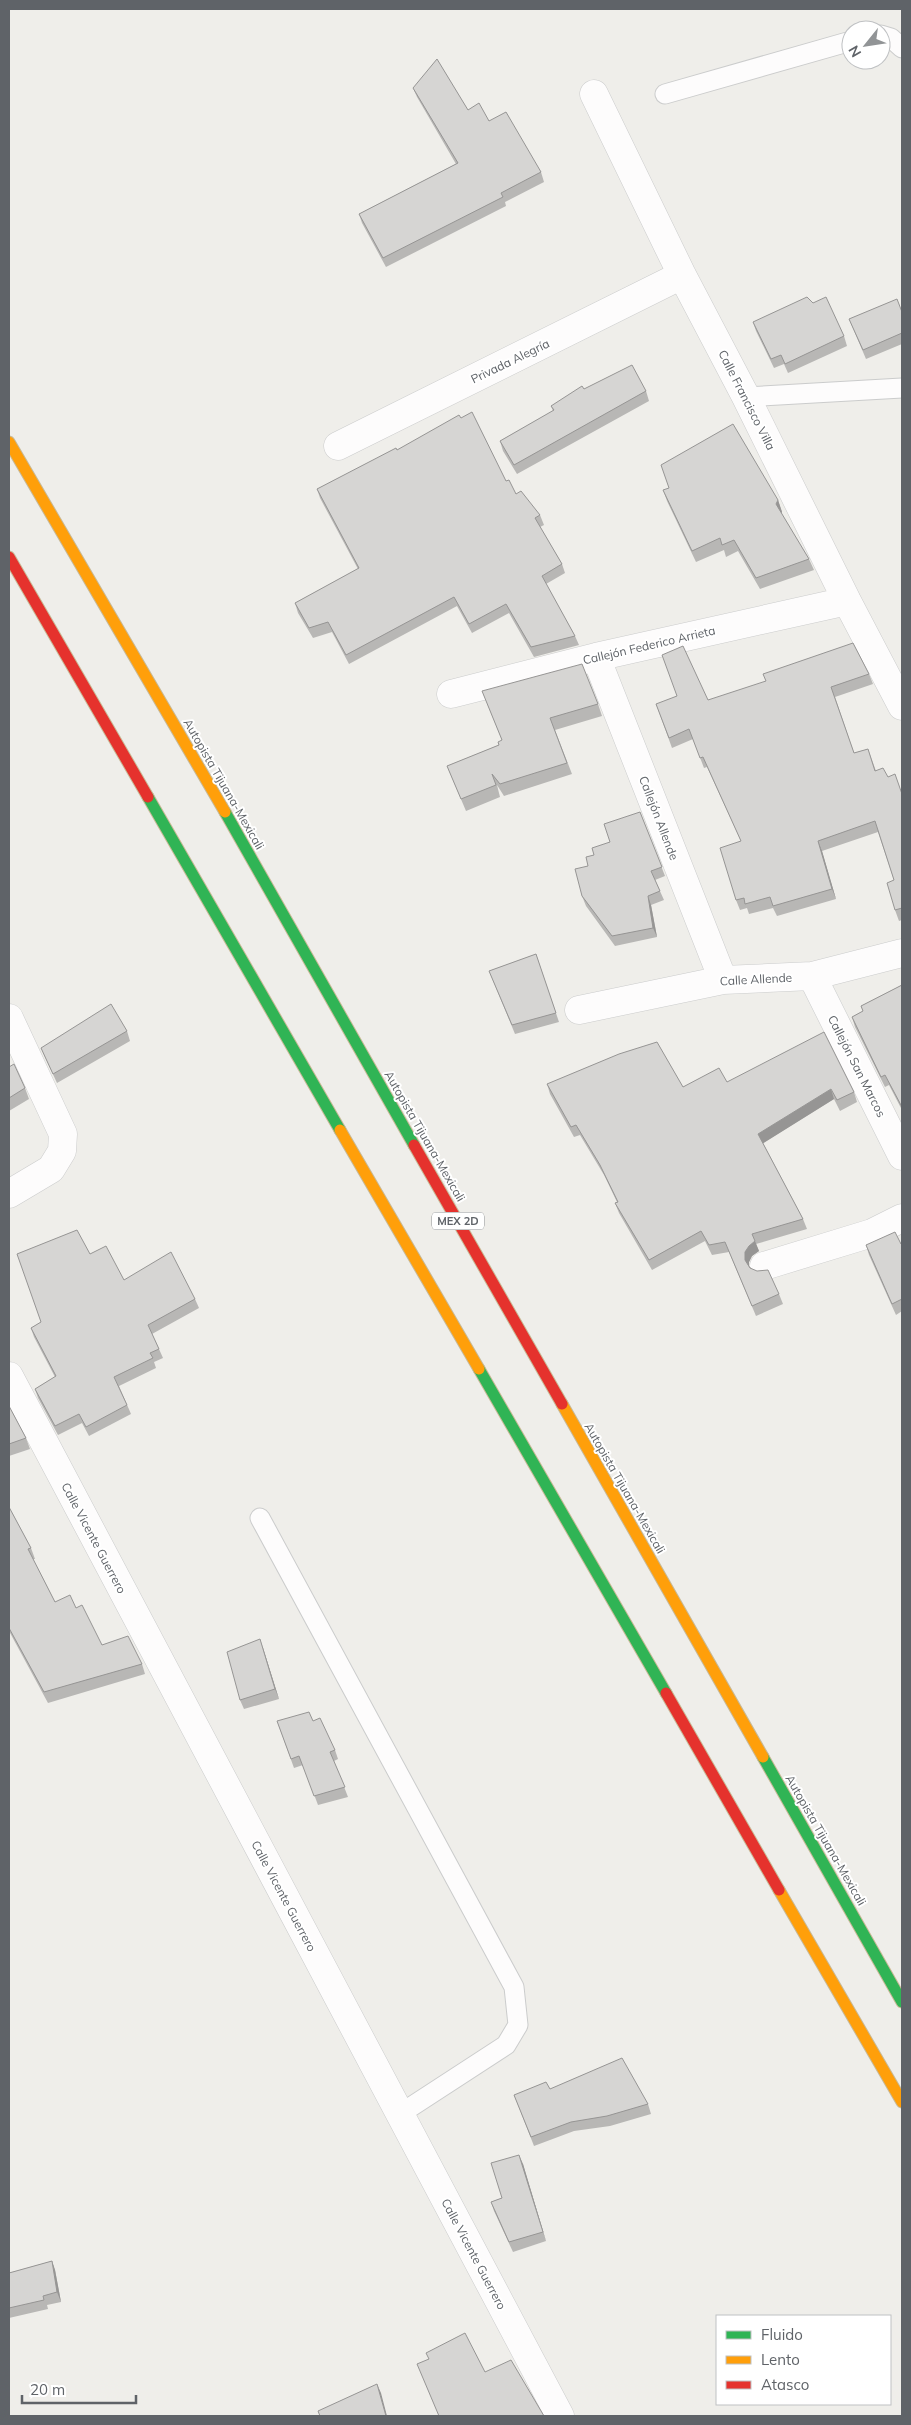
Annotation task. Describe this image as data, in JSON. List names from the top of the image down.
{
  "streets": {
    "highway": ["Autopista Tijuana-Mexicali", "MEX 2D"],
    "street": [
      "Privada Alegría",
      "Calle Francisco Villa",
      "Callejón Federico Arrieta",
      "Callejón Allende",
      "Calle Allende",
      "Callejón San Marcos",
      "Calle Vicente Guerrero"
    ]
  },
  "crossings": [
    ["Privada Alegría", "Calle Francisco Villa"],
    ["Calle Francisco Villa", "Callejón Federico Arrieta"],
    ["Callejón Federico Arrieta", "Callejón Allende"],
    ["Callejón Allende", "Calle Allende"],
    ["Calle Allende", "Callejón San Marcos"]
  ],
  "legend": ["Fluido", "Lento", "Atasco"],
  "scale_bar": "20 m",
  "north": "bottom left"
}
